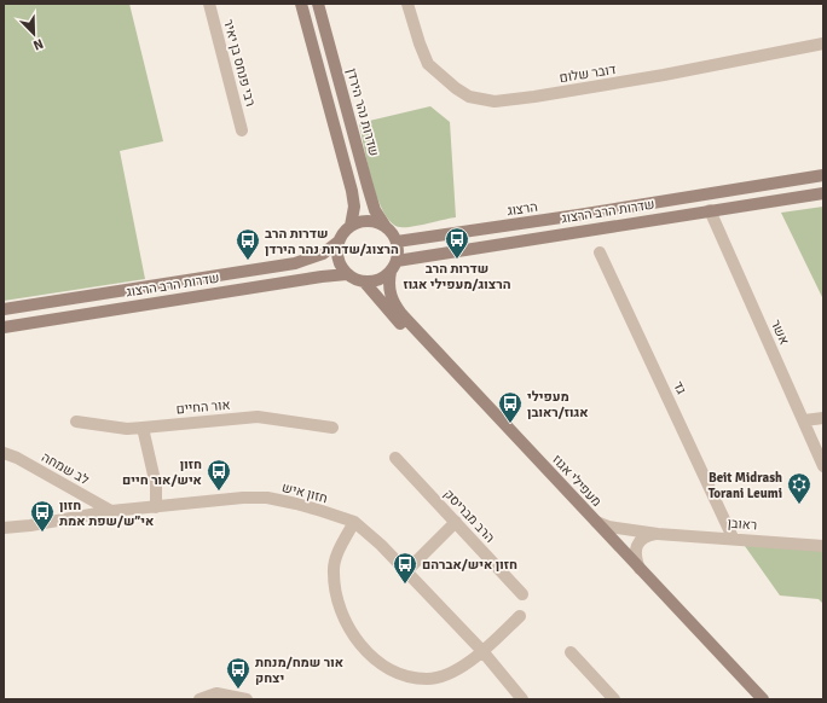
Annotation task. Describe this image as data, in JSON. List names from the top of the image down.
{
  "streets": {
    "main road": [
      "שדרות נהר הירדן",
      "הרצוג",
      "שדרות הרב הרצוג",
      "מעפילי אגוז"
    ],
    "street": [
      "רבי פנחס בן יאיר",
      "דובר שלום",
      "אשר",
      "גד",
      "אור החיים",
      "לב שמחה",
      "חזון איש",
      "הרב מבריסק",
      "ראובן"
    ]
  },
  "crossings": [
    ["שדרות נהר הירדן", "הרצוג"],
    ["שדרות נהר הירדן", "שדרות הרב הרצוג"],
    ["שדרות נהר הירדן", "מעפילי אגוז"],
    ["הרצוג", "שדרות הרב הרצוג"],
    ["הרצוג", "מעפילי אגוז"],
    ["שדרות הרב הרצוג", "אשר"],
    ["שדרות הרב הרצוג", "מעפילי אגוז"],
    ["גד", "ראובן"],
    ["לב שמחה", "חזון איש"],
    ["מעפילי אגוז", "ראובן"]
  ],
  "places": {
    "bus stop": [
      "שדרות הרב הרצוג/מעפילי אגוז",
      "שדרות הרב הרצוג/שדרות נהר הירדן",
      "מעפילי אגוז/ראובן",
      "חזון איש/אור חיים",
      "חזון אי״ש/שפת אמת",
      "חזון איש/אברהם",
      "אור שמח/מנחת יצחק"
    ],
    "synagogue": ["Beit Midrash Torani Leumi"]
  },
  "north": "bottom right"
}
